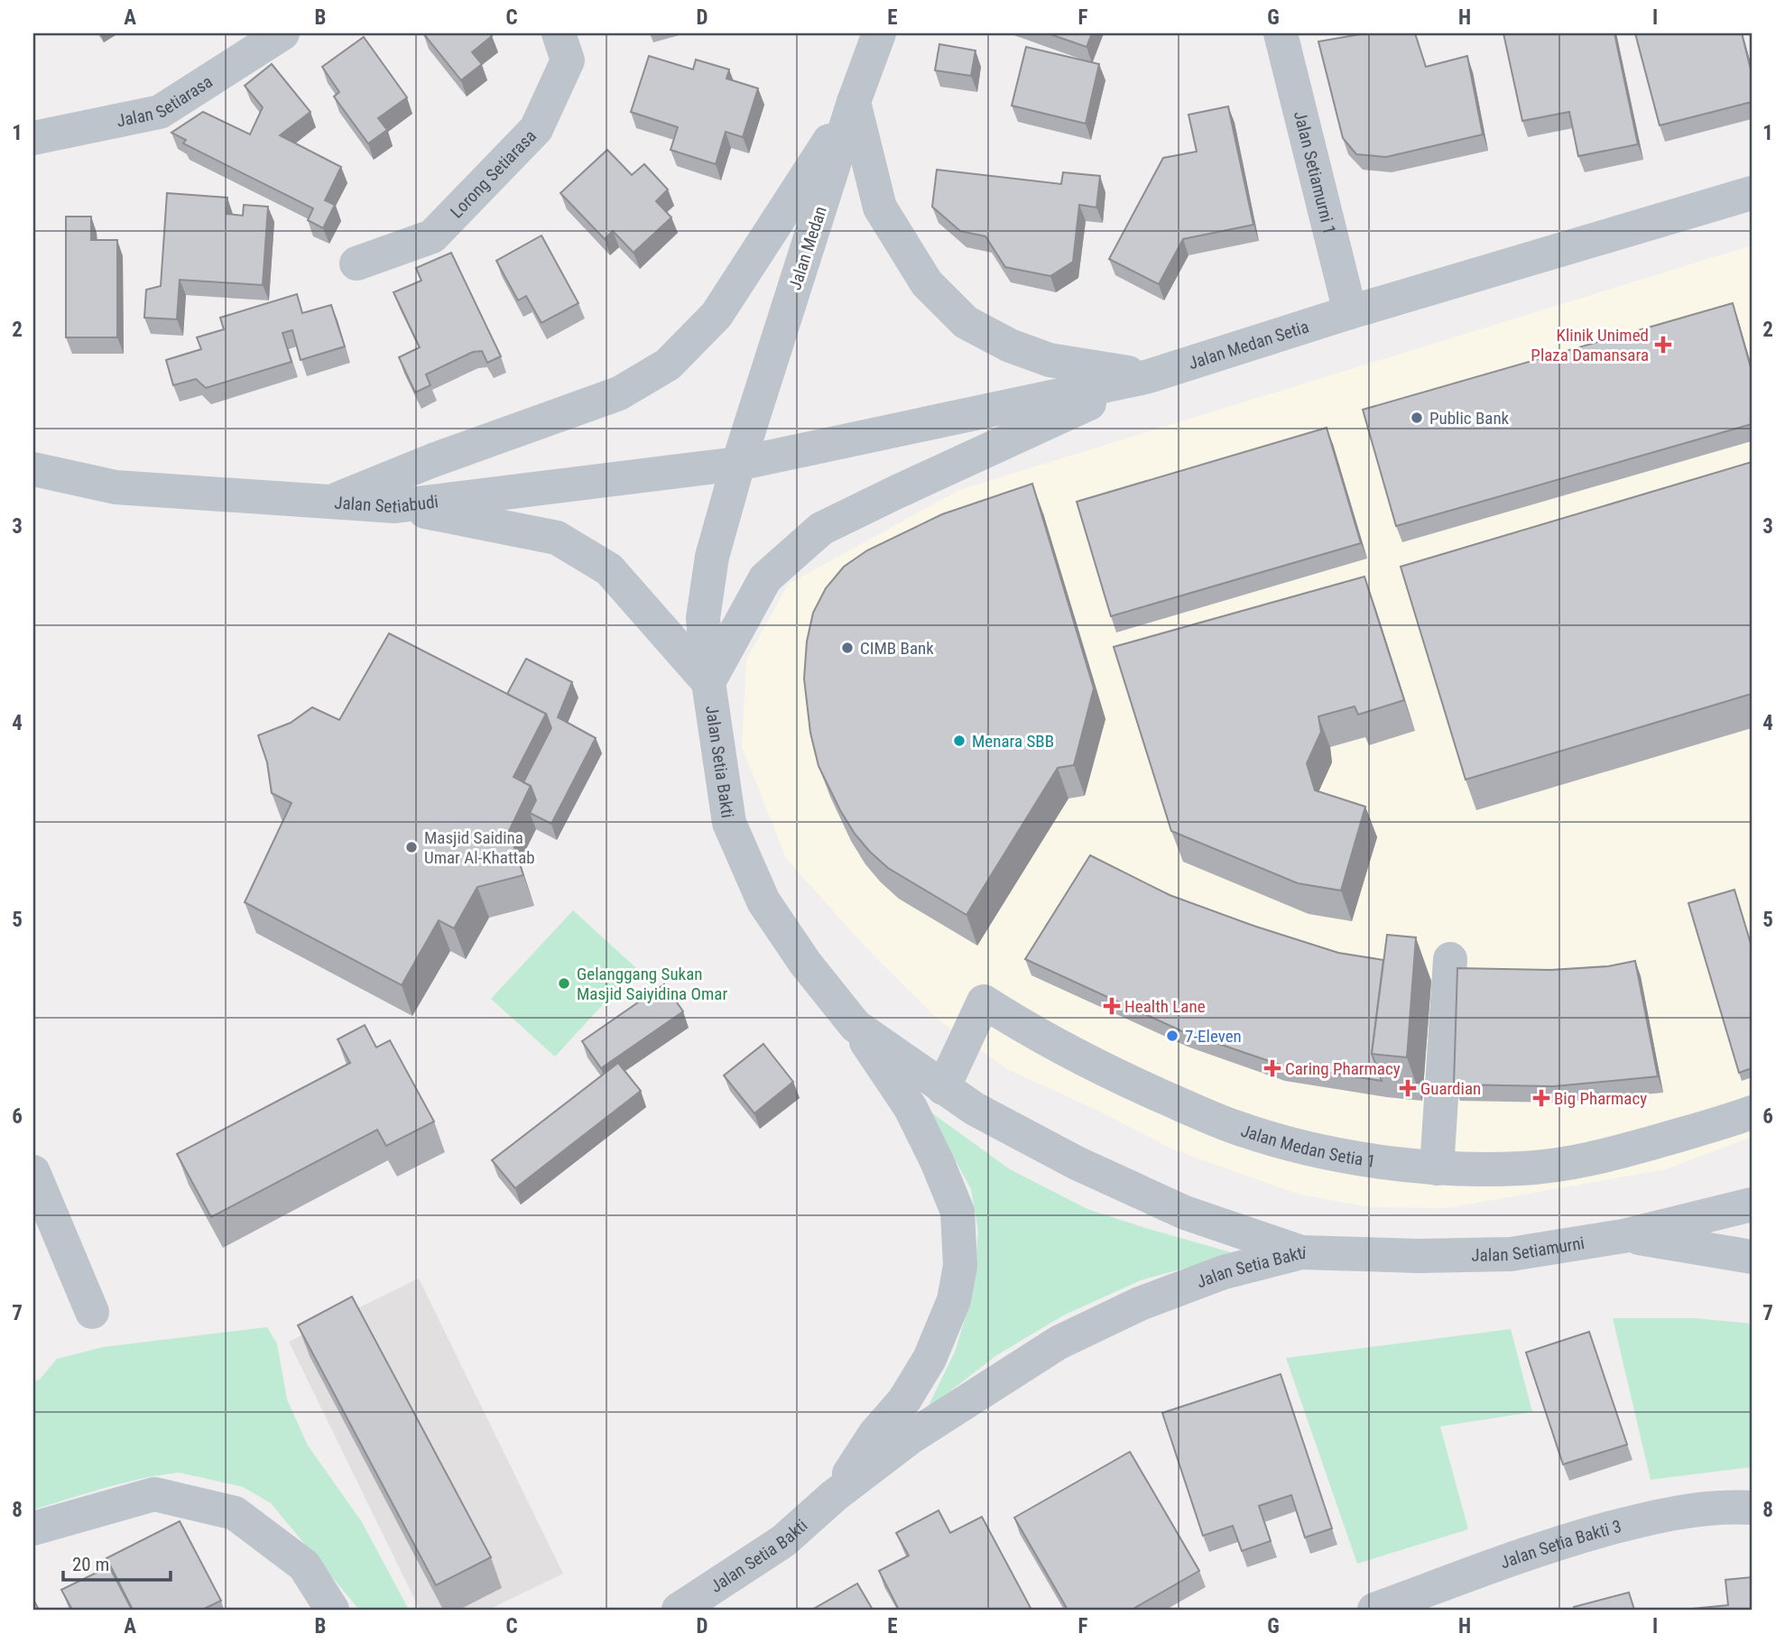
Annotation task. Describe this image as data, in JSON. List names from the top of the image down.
{
  "streets": {
    "street": [
      "Jalan Setiarasa",
      "Jalan Setiamurni 1",
      "Lorong Setiarasa",
      "Jalan Medan",
      "Jalan Medan Setia",
      "Jalan Setiabudi",
      "Jalan Setia Bakti",
      "Jalan Medan Setia 1",
      "Jalan Setiamurni",
      "Jalan Setia Bakti 3"
    ]
  },
  "crossings": [
    ["Jalan Setiamurni 1", "Jalan Medan Setia"],
    ["Jalan Medan", "Jalan Medan Setia"],
    ["Jalan Medan", "Jalan Setiabudi"],
    ["Jalan Medan", "Jalan Setia Bakti"],
    ["Jalan Medan Setia", "Jalan Setiabudi"],
    ["Jalan Medan Setia", "Jalan Setia Bakti"],
    ["Jalan Setiabudi", "Jalan Setia Bakti"],
    ["Jalan Setia Bakti", "Jalan Medan Setia 1"],
    ["Jalan Setia Bakti", "Jalan Setiamurni"]
  ],
  "places": {
    "health": [
      "Klinik Unimed Plaza Damansara",
      "Health Lane",
      "Caring Pharmacy",
      "Guardian",
      "Big Pharmacy"
    ],
    "other": [
      "Public Bank",
      "CIMB Bank",
      "Menara SBB",
      "Masjid Saidina Umar Al-Khattab",
      "Gelanggang Sukan Masjid Saiyidina Omar",
      "7-Eleven"
    ]
  },
  "scale_bar": "20 m",
  "grid": {
    "columns": [
      "A",
      "B",
      "C",
      "D",
      "E",
      "F",
      "G",
      "H",
      "I"
    ],
    "rows": [
      "1",
      "2",
      "3",
      "4",
      "5",
      "6",
      "7",
      "8"
    ]
  }
}
